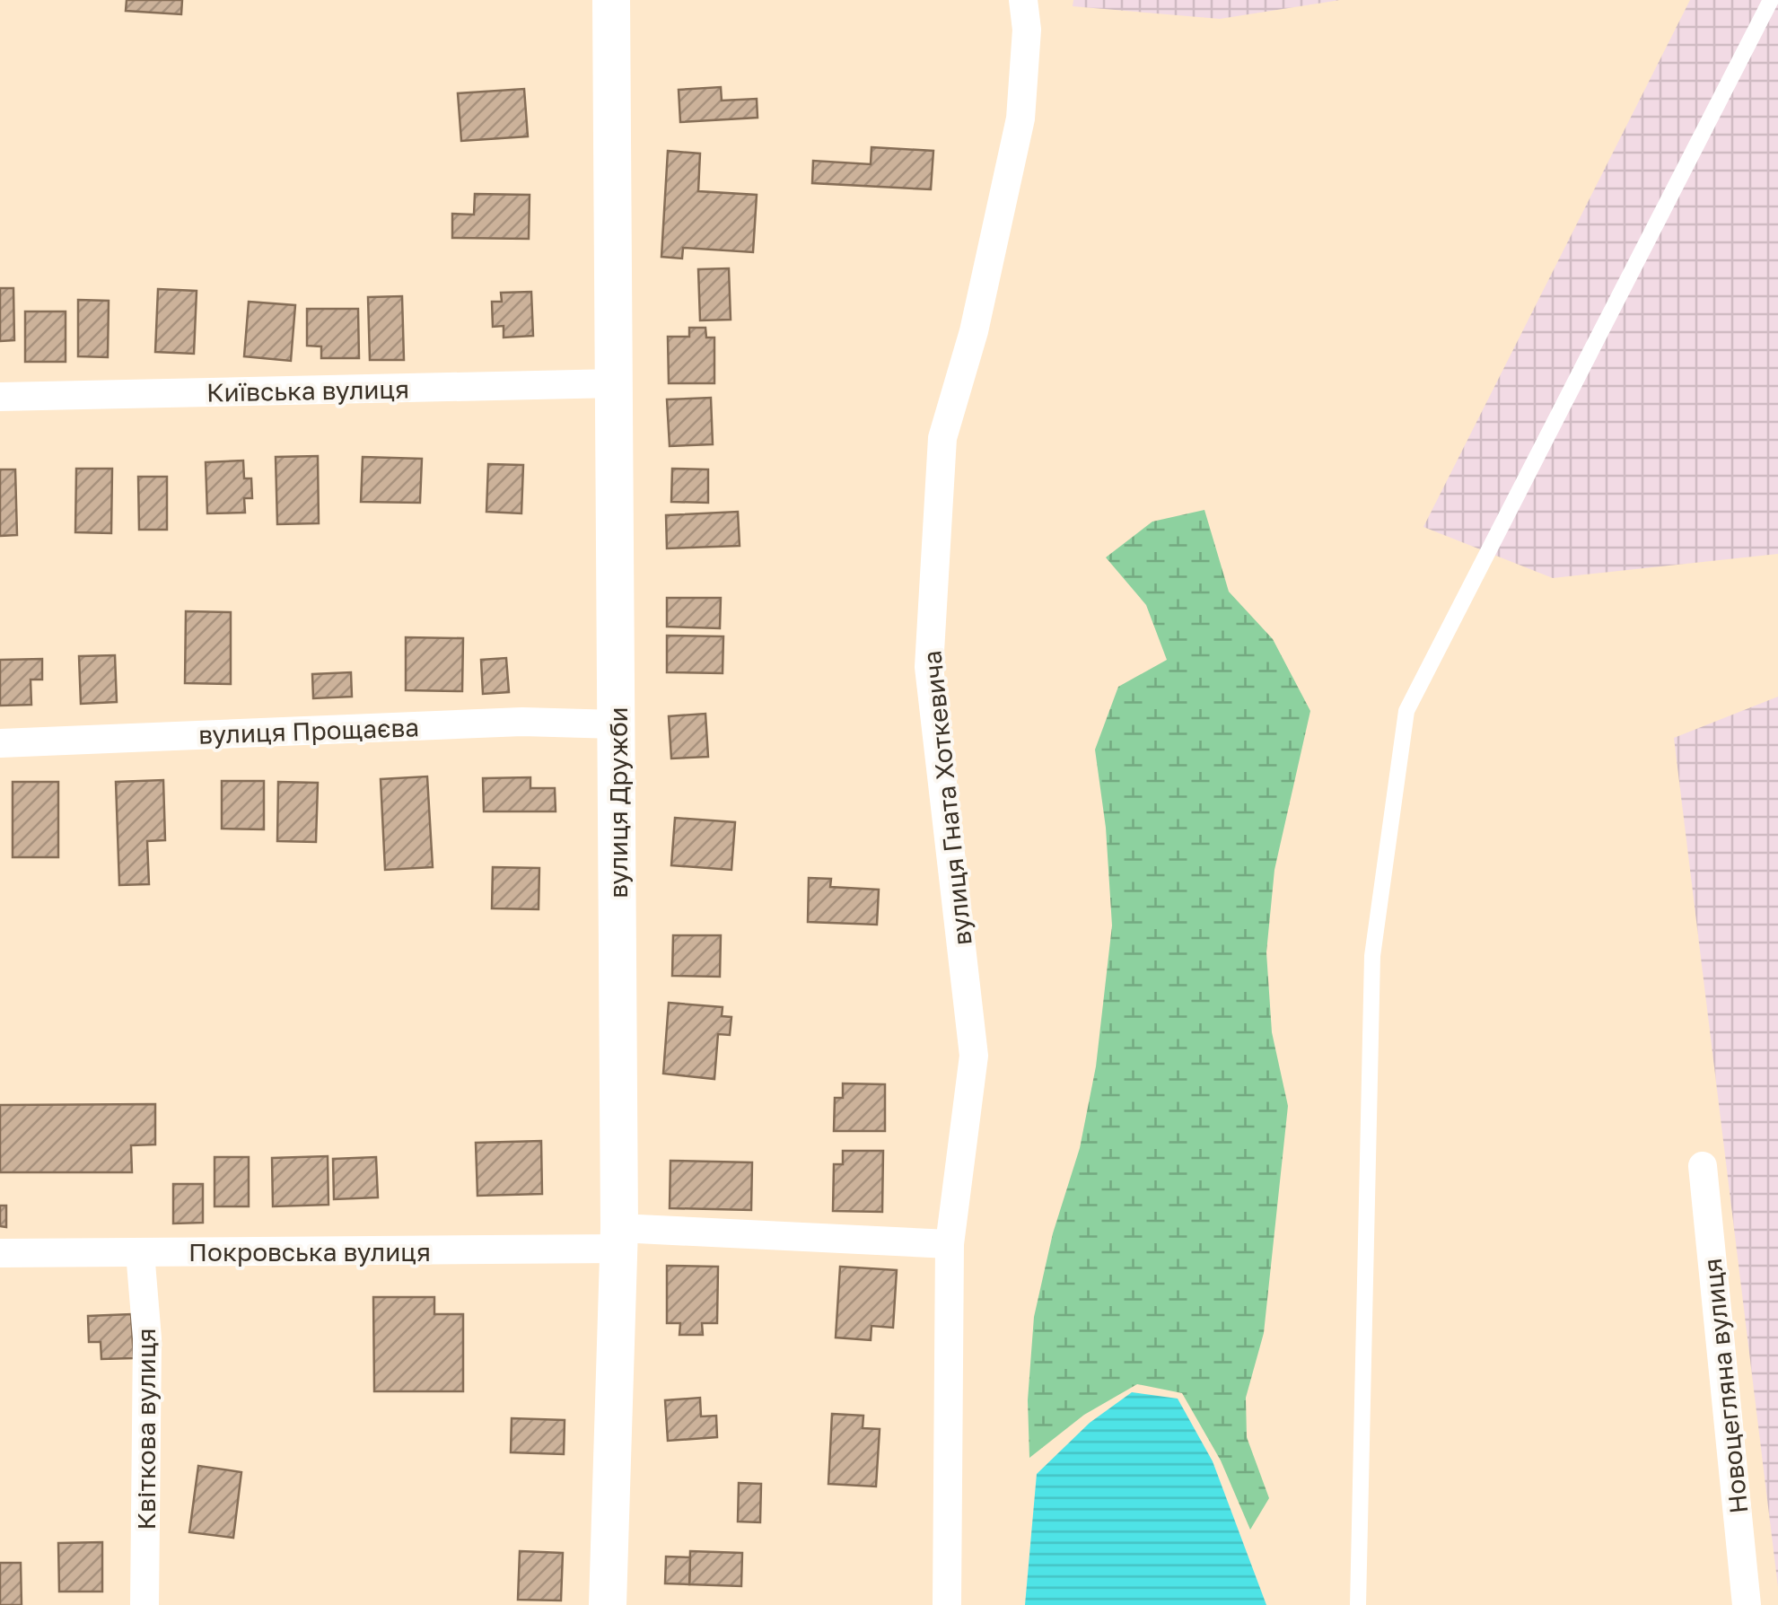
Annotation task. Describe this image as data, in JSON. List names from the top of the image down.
{
  "streets": {
    "street": [
      "Київська вулиця",
      "вулиця Прощаєва",
      "вулиця Гната Хоткевича",
      "вулиця Дружби",
      "Покровська вулиця",
      "Новоцегляна вулиця",
      "Квіткова вулиця"
    ]
  },
  "crossings": [
    ["Київська вулиця", "вулиця Дружби"],
    ["вулиця Прощаєва", "вулиця Дружби"],
    ["вулиця Гната Хоткевича", "Покровська вулиця"],
    ["вулиця Дружби", "Покровська вулиця"],
    ["Покровська вулиця", "Квіткова вулиця"]
  ]
}
